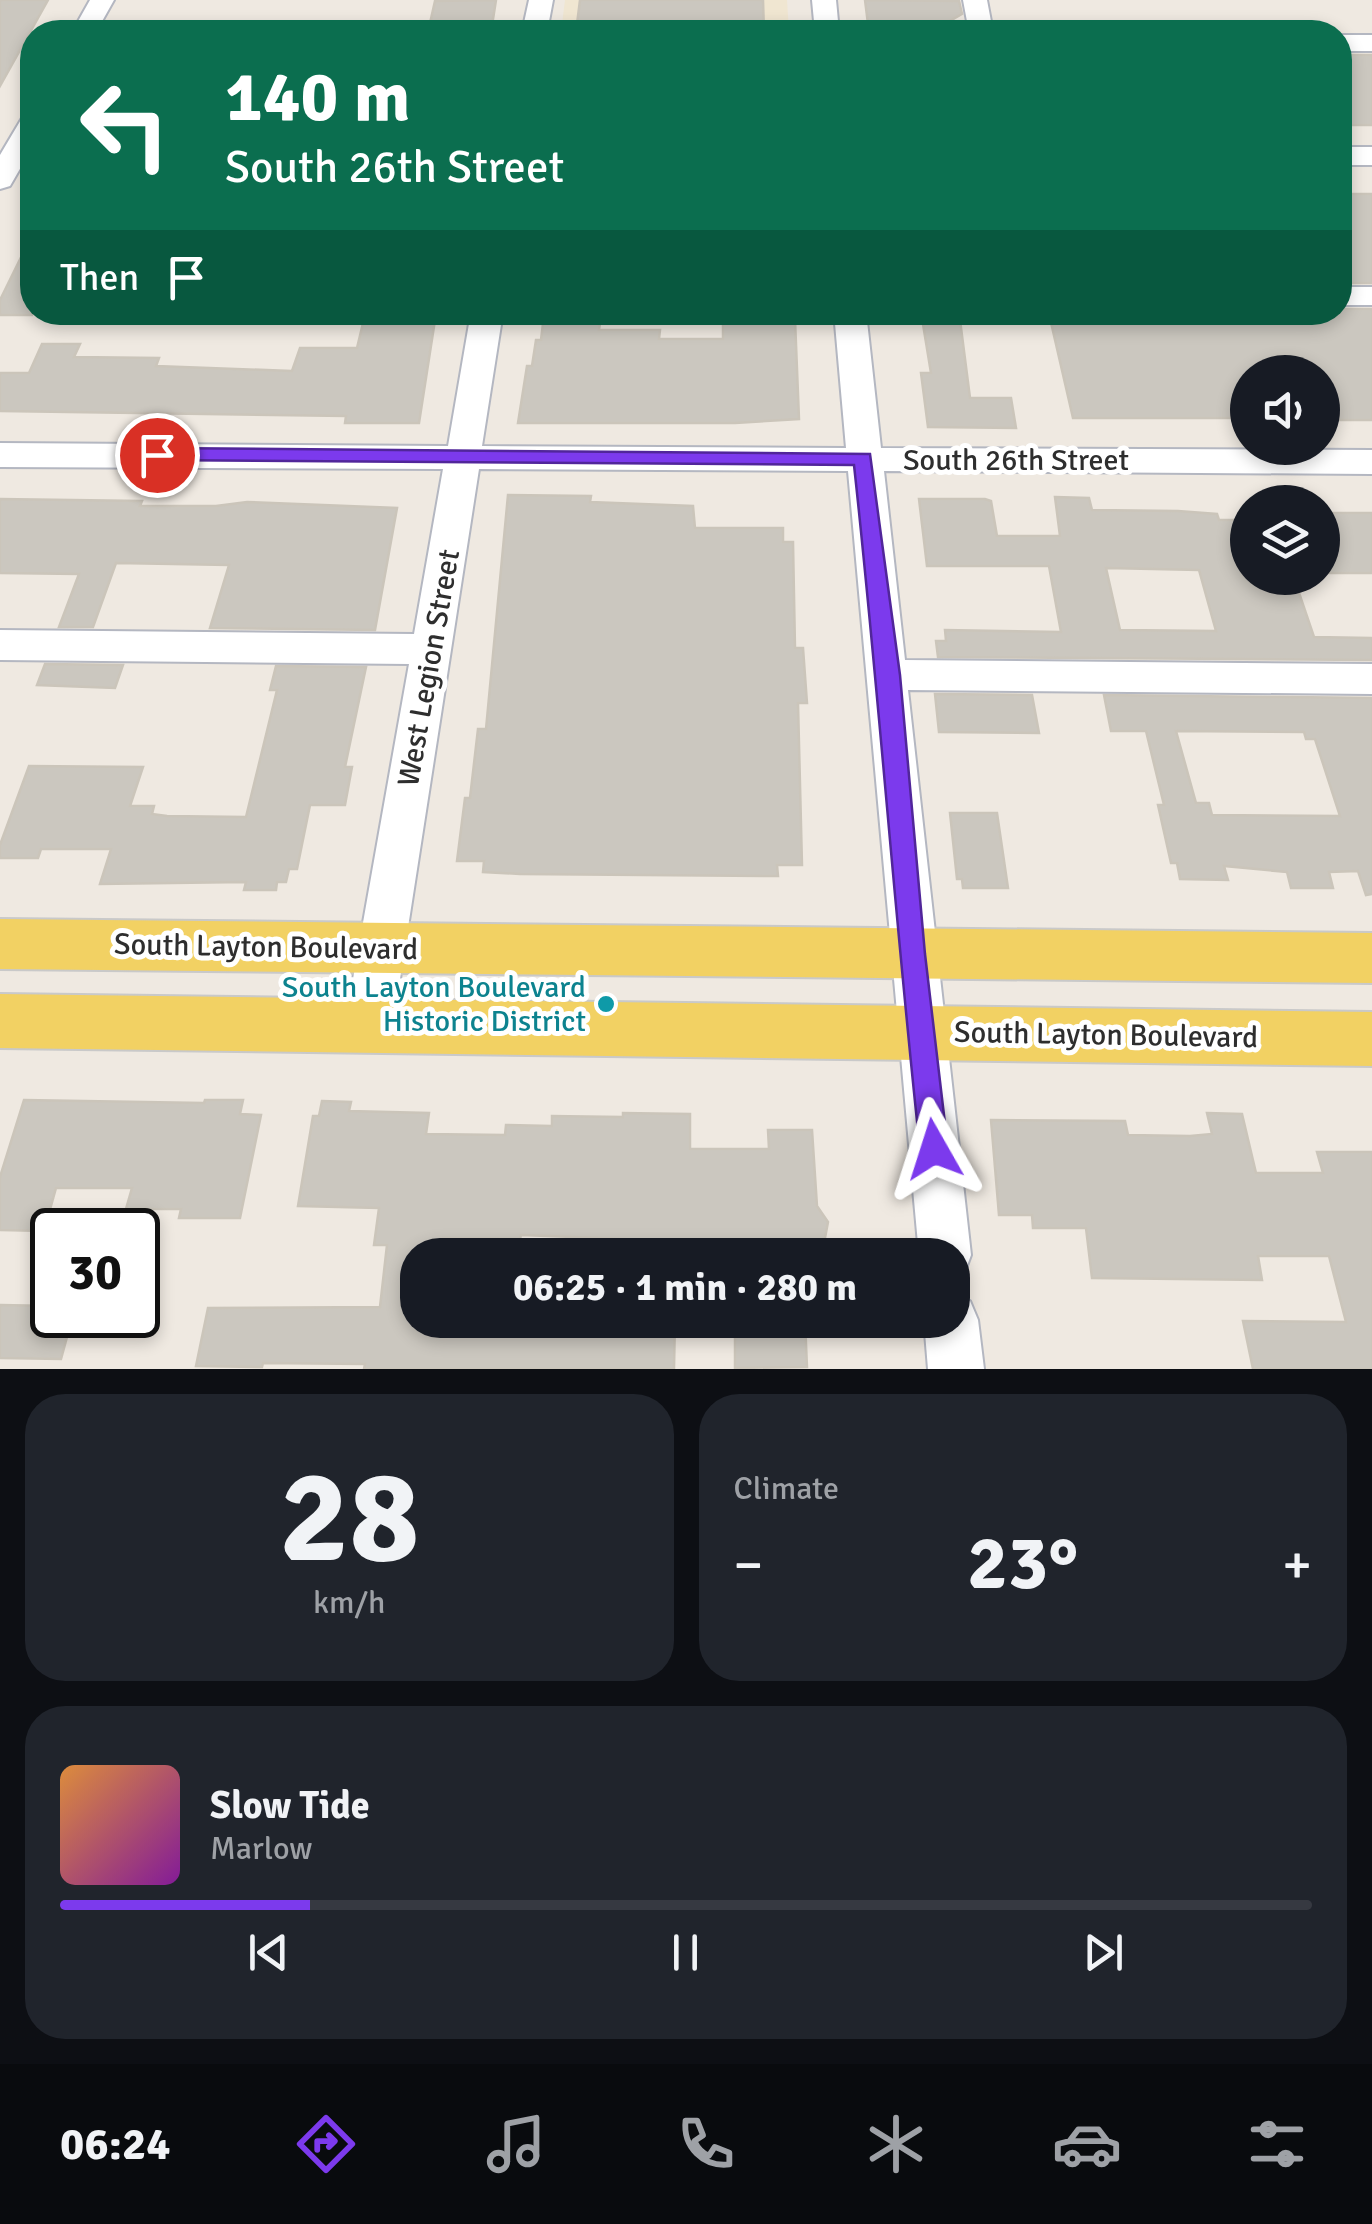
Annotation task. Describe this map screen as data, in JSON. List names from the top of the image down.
{
  "streets": {
    "main road": ["South Layton Boulevard"],
    "street": ["South 26th Street", "West Legion Street"]
  },
  "crossings": [
    ["South 26th Street", "West Legion Street"],
    ["West Legion Street", "South Layton Boulevard"]
  ],
  "places": ["South Layton Boulevard Historic District"],
  "page": {
    "turn": ["140 m", "South 26th Street"],
    "then": "Then",
    "limit": "30",
    "trip": "06:25 · 1 min · 280 m",
    "tile": [
      ["28", "km/h"],
      "Climate"
    ],
    "heat": ["−", "23°", "+"],
    "song": ["Slow Tide", "Marlow"],
    "tabs": "06:24"
  }
}
